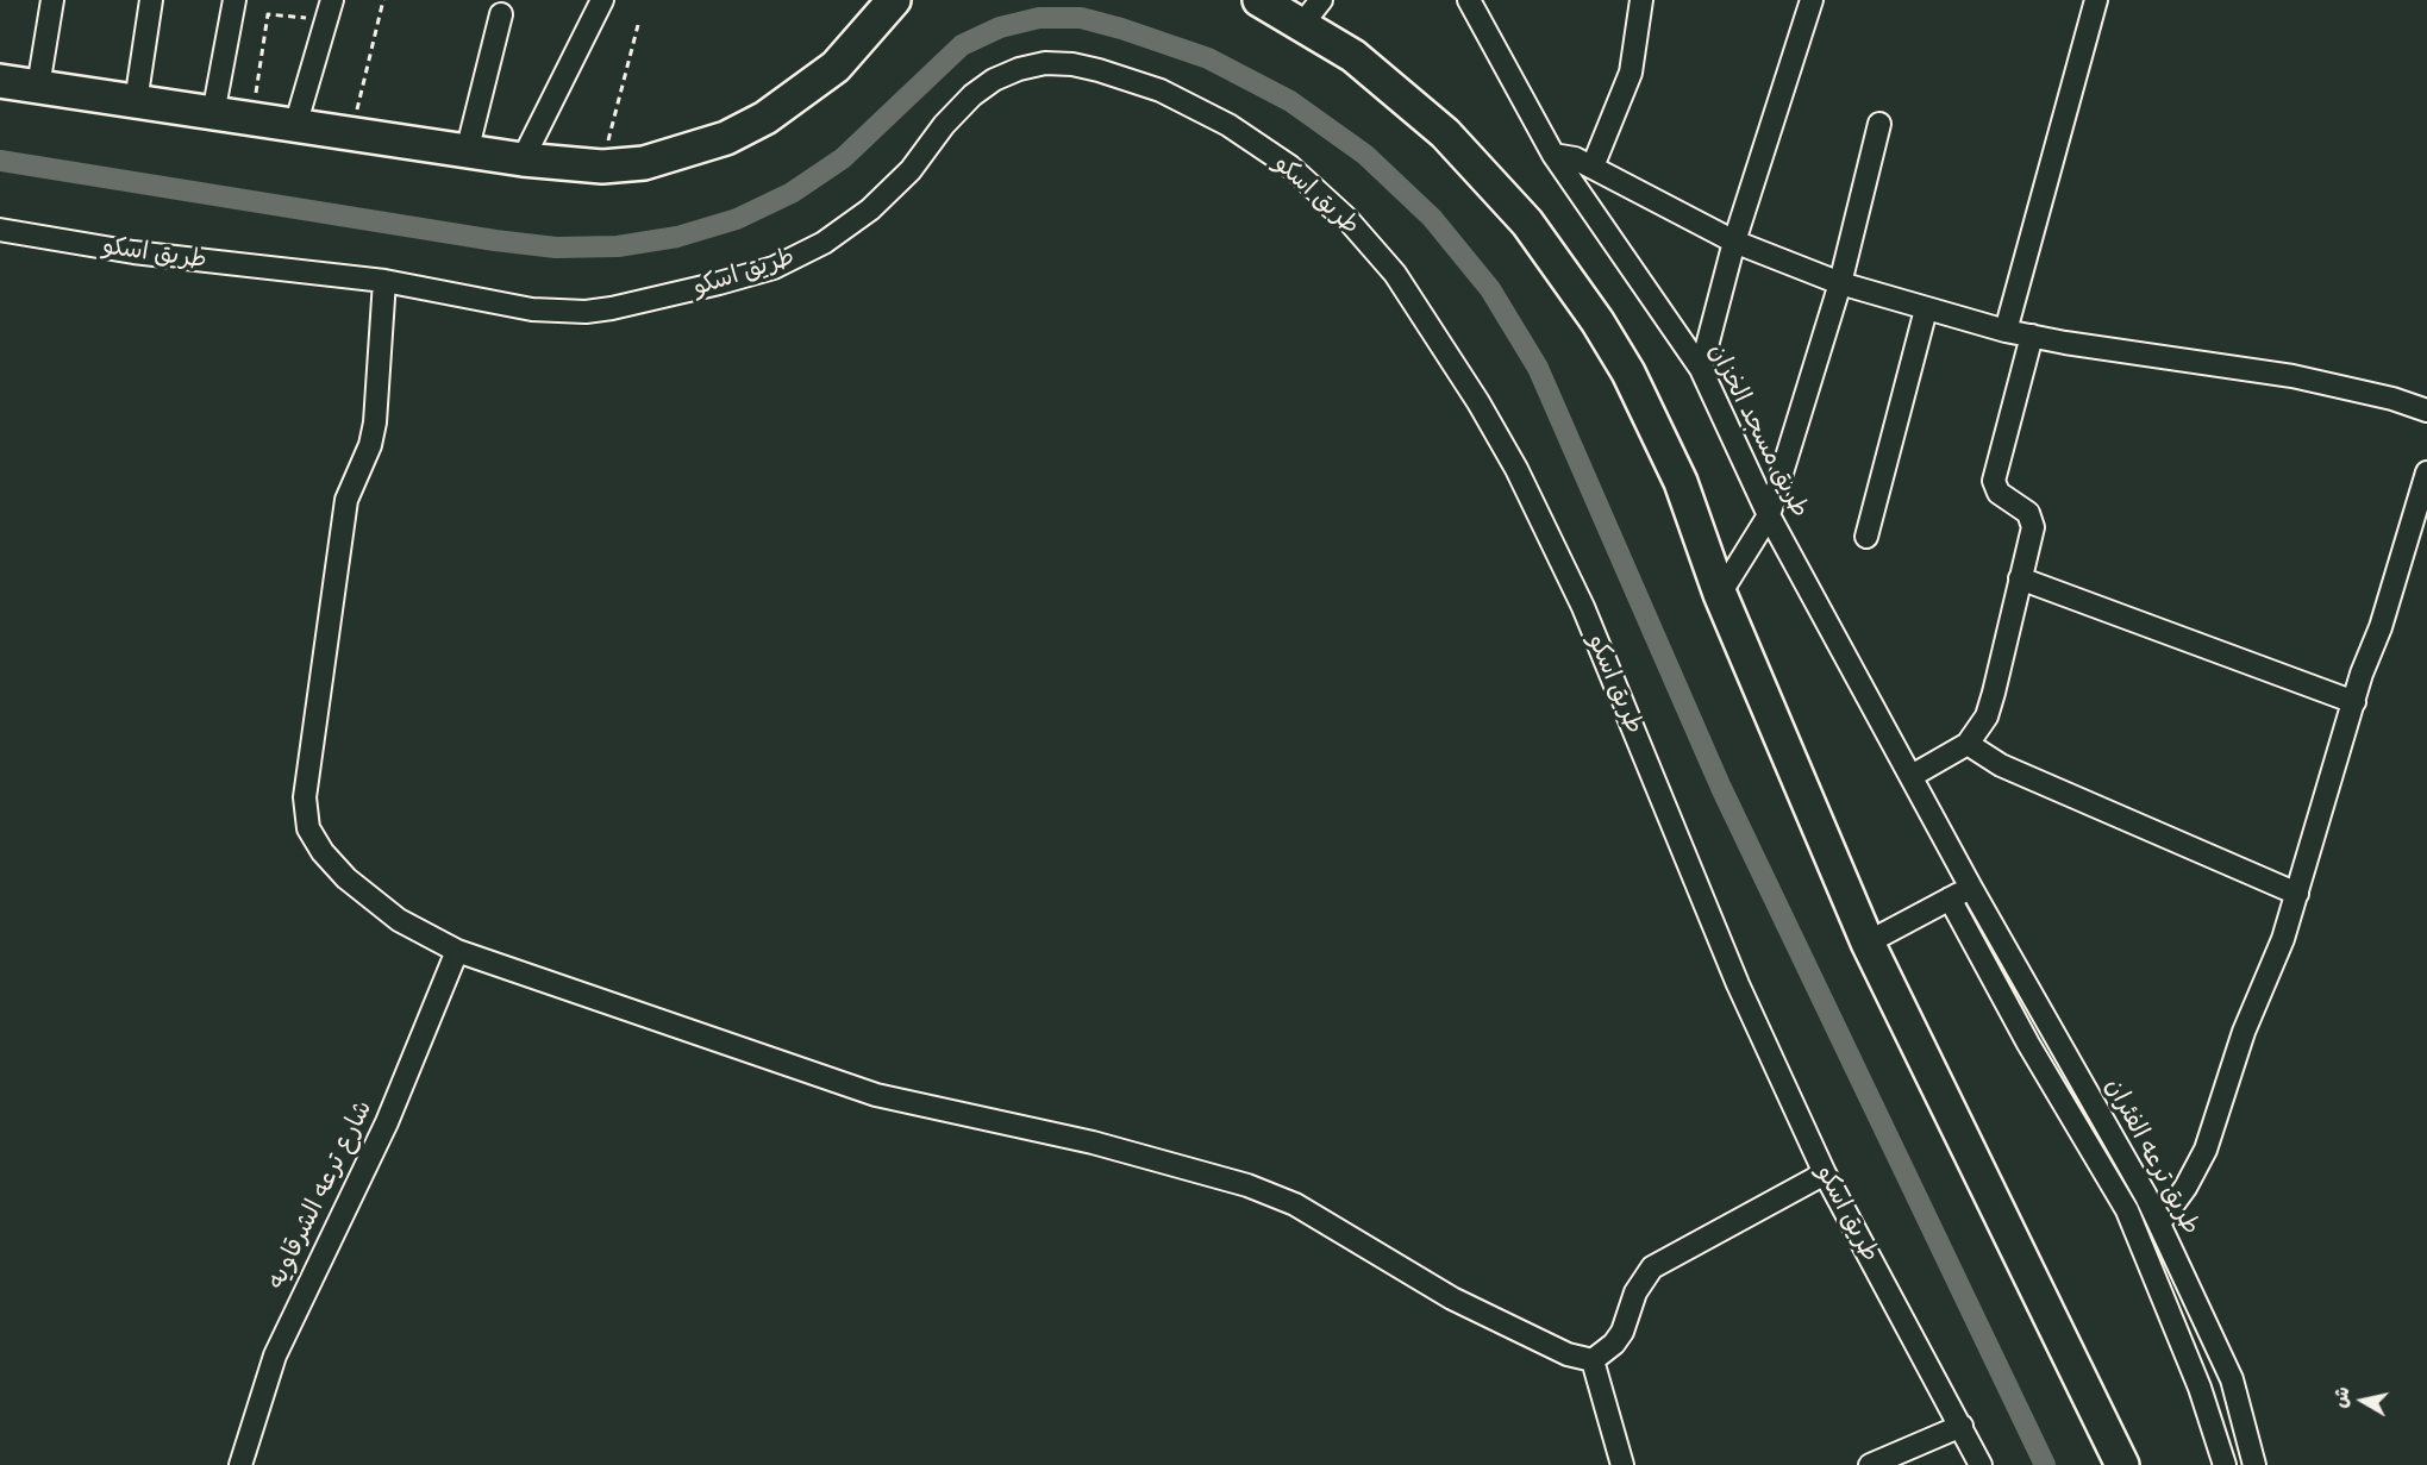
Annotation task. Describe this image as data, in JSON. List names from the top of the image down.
{
  "streets": {
    "street": [
      "طريق اسكو",
      "طريق مسجد الخزان",
      "طريق ترعه الفئران",
      "شارع ترعه الشرقاويه"
    ]
  },
  "crossings": [
    ["طريق مسجد الخزان", "طريق ترعه الفئران"]
  ],
  "north": "left"
}
